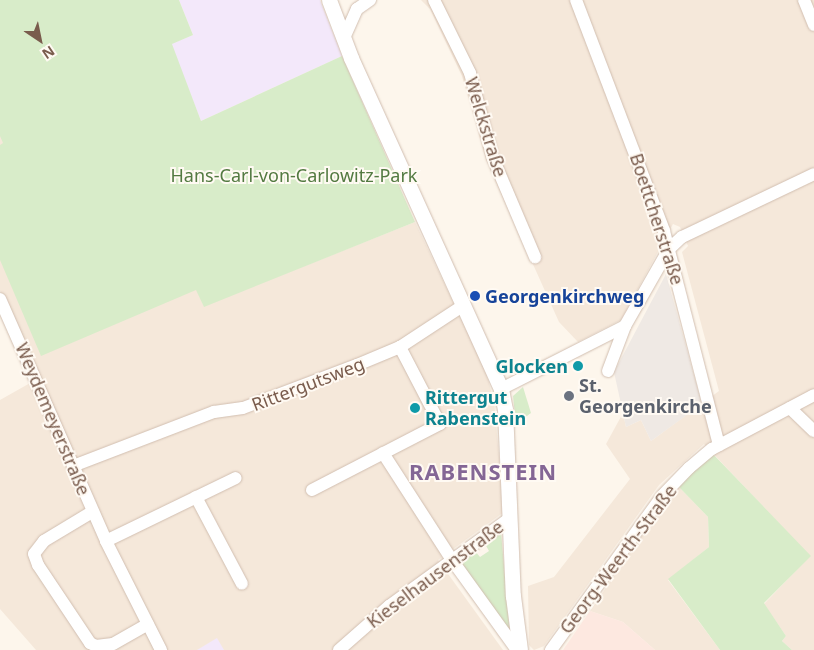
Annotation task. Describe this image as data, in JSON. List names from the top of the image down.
{
  "streets": {
    "street": [
      "Welckstraße",
      "Boettcherstraße",
      "Rittergutsweg",
      "Weydemeyerstraße",
      "Georg-Weerth-Straße",
      "Kieselhausenstraße"
    ]
  },
  "crossings": [
    ["Boettcherstraße", "Georg-Weerth-Straße"],
    ["Rittergutsweg", "Weydemeyerstraße"]
  ],
  "districts": ["RABENSTEIN"],
  "parks": ["Hans-Carl-von-Carlowitz-Park"],
  "places": [
    "Georgenkirchweg",
    "Glocken",
    "St. Georgenkirche",
    "Rittergut Rabenstein"
  ],
  "north": "bottom right"
}
